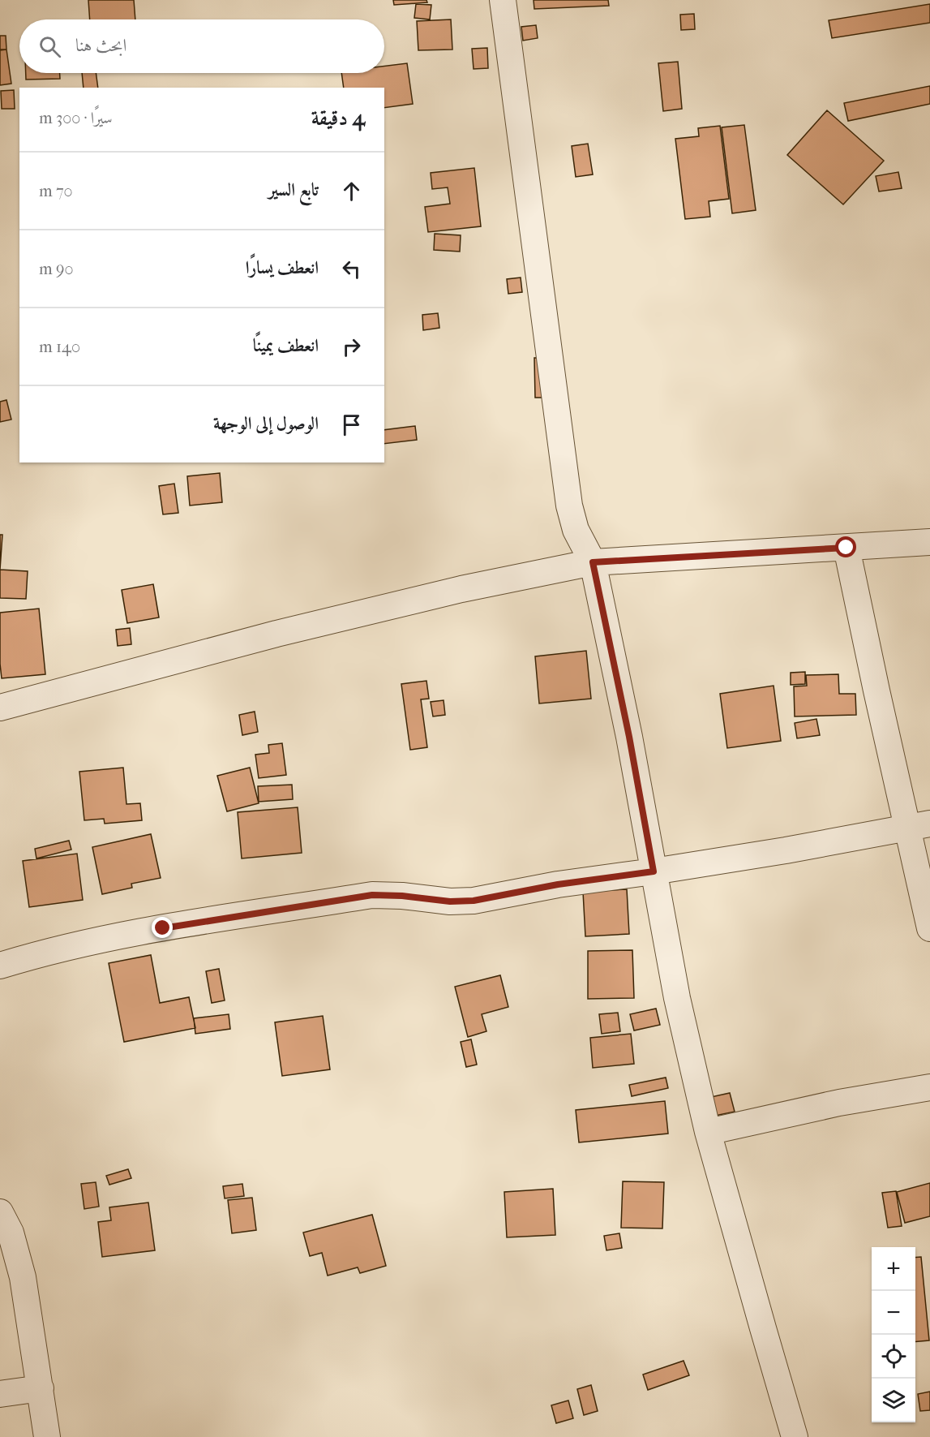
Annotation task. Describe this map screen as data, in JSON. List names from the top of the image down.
{
  "page": {
    "search": "ابحث هنا",
    "heading": ["4 دقيقة", "سيرًا · 300 m"],
    "list": [
      ["تابع السير", "70 m"],
      ["انعطف يسارًا", "90 m"],
      ["انعطف يمينًا", "140 m"],
      "الوصول إلى الوجهة"
    ],
    "map_buttons": ["+", "−"]
  }
}
